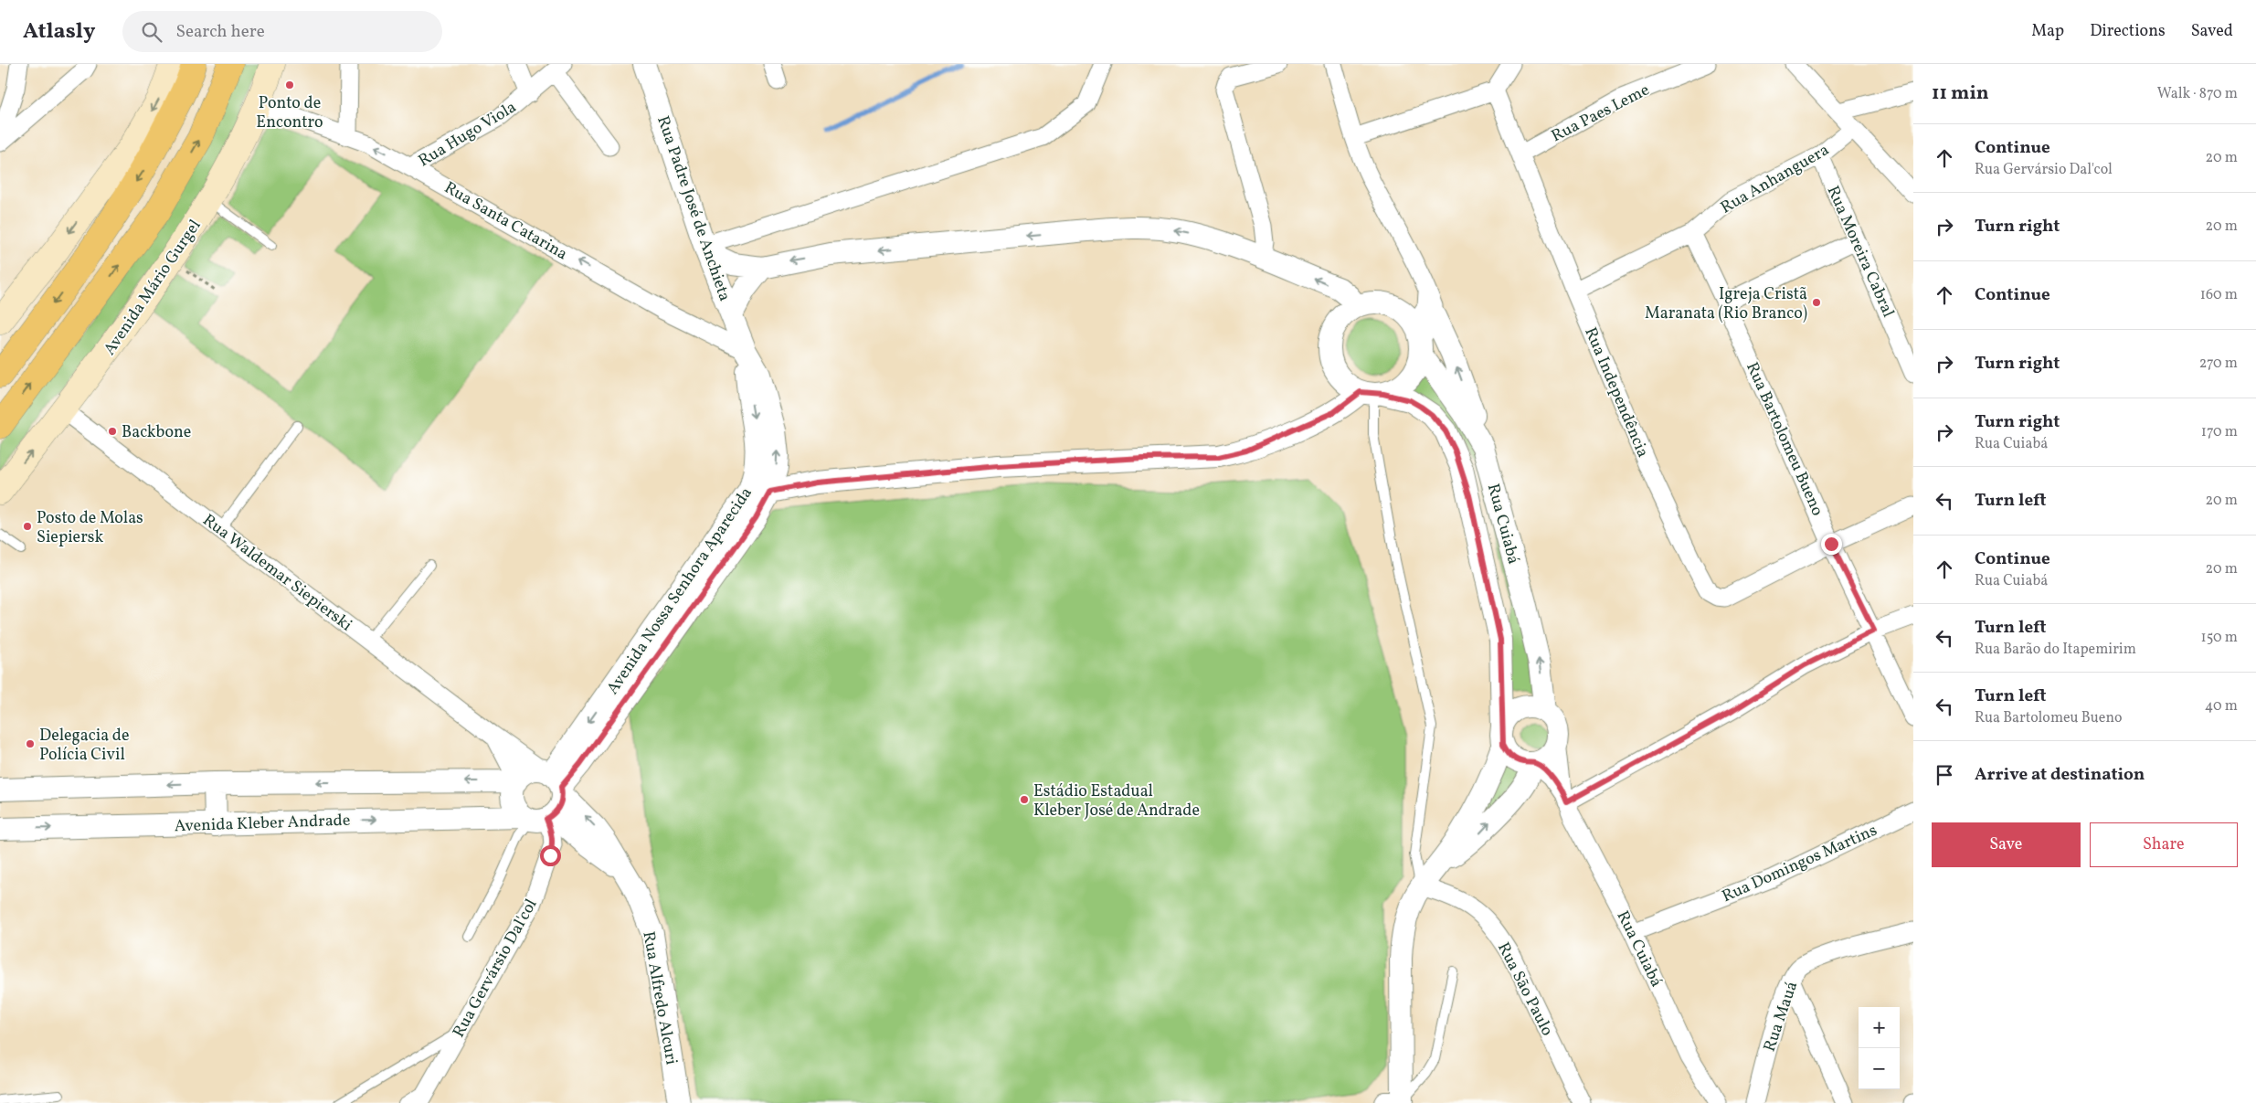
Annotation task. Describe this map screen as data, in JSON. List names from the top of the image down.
{
  "streets": {
    "main road": ["Avenida Mário Gurgel"],
    "street": [
      "Rua Paes Leme",
      "Rua Hugo Viola",
      "Rua Anhanguera",
      "Rua Padre José de Anchieta",
      "Rua Santa Catarina",
      "Rua Moreira Cabral",
      "Rua Independência",
      "Rua Bartolomeu Bueno",
      "Rua Cuiabá",
      "Rua Waldemar Siepierski",
      "Avenida Nossa Senhora Aparecida",
      "Avenida Kleber Andrade",
      "Rua Domingos Martins",
      "Rua Gervársio Dal'col",
      "Rua São Paulo",
      "Rua Alfredo Alcuri",
      "Rua Mauá"
    ]
  },
  "crossings": [
    ["Rua Paes Leme", "Rua Independência"],
    ["Rua Hugo Viola", "Rua Santa Catarina"],
    ["Rua Anhanguera", "Rua Moreira Cabral"],
    ["Rua Anhanguera", "Rua Independência"],
    ["Rua Anhanguera", "Rua Bartolomeu Bueno"],
    ["Rua Padre José de Anchieta", "Rua Santa Catarina"],
    ["Rua Padre José de Anchieta", "Avenida Nossa Senhora Aparecida"],
    ["Rua Santa Catarina", "Avenida Mário Gurgel"],
    ["Rua Santa Catarina", "Avenida Nossa Senhora Aparecida"],
    ["Avenida Mário Gurgel", "Rua Waldemar Siepierski"],
    ["Rua Independência", "Rua Bartolomeu Bueno"],
    ["Rua Cuiabá", "Rua Domingos Martins"],
    ["Rua Waldemar Siepierski", "Avenida Nossa Senhora Aparecida"],
    ["Rua Waldemar Siepierski", "Avenida Kleber Andrade"],
    ["Rua Waldemar Siepierski", "Rua Gervársio Dal'col"],
    ["Rua Waldemar Siepierski", "Rua Alfredo Alcuri"],
    ["Avenida Nossa Senhora Aparecida", "Avenida Kleber Andrade"],
    ["Avenida Nossa Senhora Aparecida", "Rua Gervársio Dal'col"],
    ["Avenida Nossa Senhora Aparecida", "Rua Alfredo Alcuri"],
    ["Avenida Kleber Andrade", "Rua Gervársio Dal'col"],
    ["Avenida Kleber Andrade", "Rua Alfredo Alcuri"],
    ["Rua Gervársio Dal'col", "Rua Alfredo Alcuri"]
  ],
  "one_way": ["Rua Santa Catarina"],
  "places": [
    "Ponto de Encontro",
    "Igreja Cristã Maranata (Rio Branco)",
    "Backbone",
    "Posto de Molas Siepiersk",
    "Delegacia de Polícia Civil",
    "Estádio Estadual Kleber José de Andrade"
  ],
  "page": {
    "header": "Atlasly",
    "search": "Search here",
    "nav": ["Map", "Directions", "Saved"],
    "heading": ["11 min", "Walk · 870 m"],
    "list": [
      ["Continue", "Rua Gervársio Dal'col", "20 m"],
      ["Turn right", "20 m"],
      ["Continue", "160 m"],
      ["Turn right", "270 m"],
      ["Turn right", "Rua Cuiabá", "170 m"],
      ["Turn left", "20 m"],
      ["Continue", "Rua Cuiabá", "20 m"],
      ["Turn left", "Rua Barão do Itapemirim", "150 m"],
      ["Turn left", "Rua Bartolomeu Bueno", "40 m"],
      "Arrive at destination"
    ],
    "buttons": ["Save", "Share"],
    "map_buttons": ["+", "−"]
  }
}
